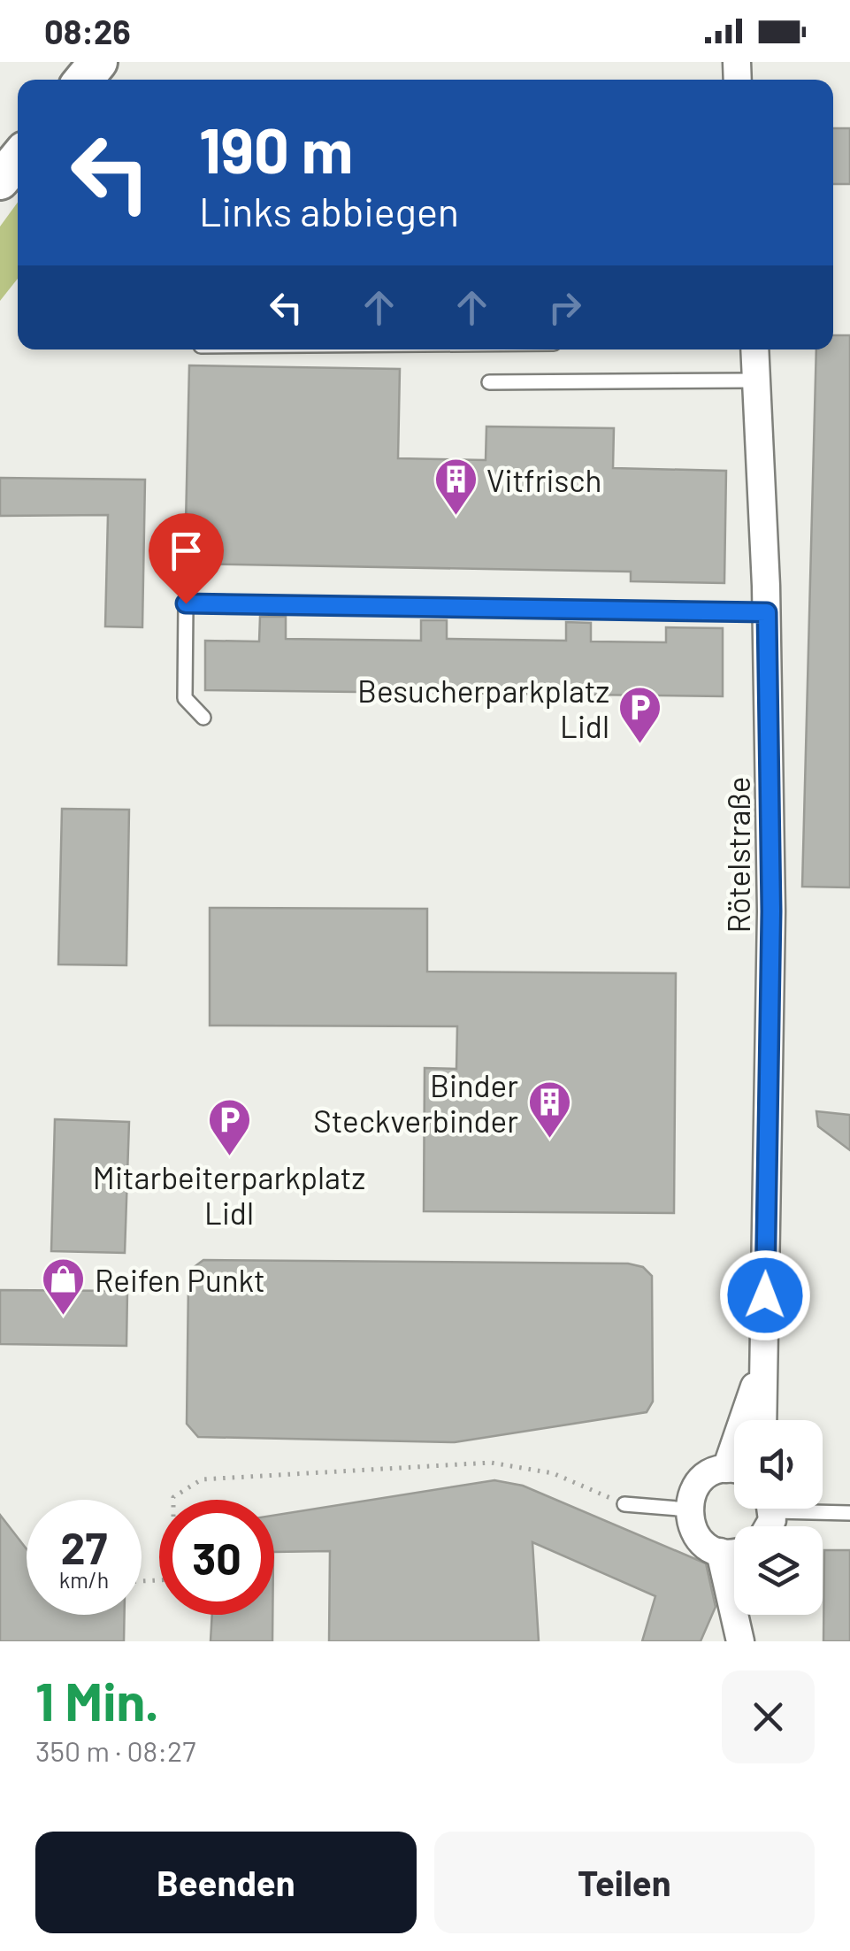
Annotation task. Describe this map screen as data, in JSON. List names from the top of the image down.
{
  "streets": {
    "street": ["Rötelstraße"]
  },
  "places": {
    "building": ["Vitfrisch", "Binder Steckverbinder"],
    "parking": ["Besucherparkplatz Lidl", "Mitarbeiterparkplatz Lidl"],
    "shop": ["Reifen Punkt"]
  },
  "page": {
    "status": "08:26",
    "turn": ["190 m", "Links abbiegen"],
    "speed": "27 km/h",
    "limit": "30",
    "heading": ["1 Min.", "350 m · 08:27"],
    "buttons": ["Beenden", "Teilen"]
  }
}
